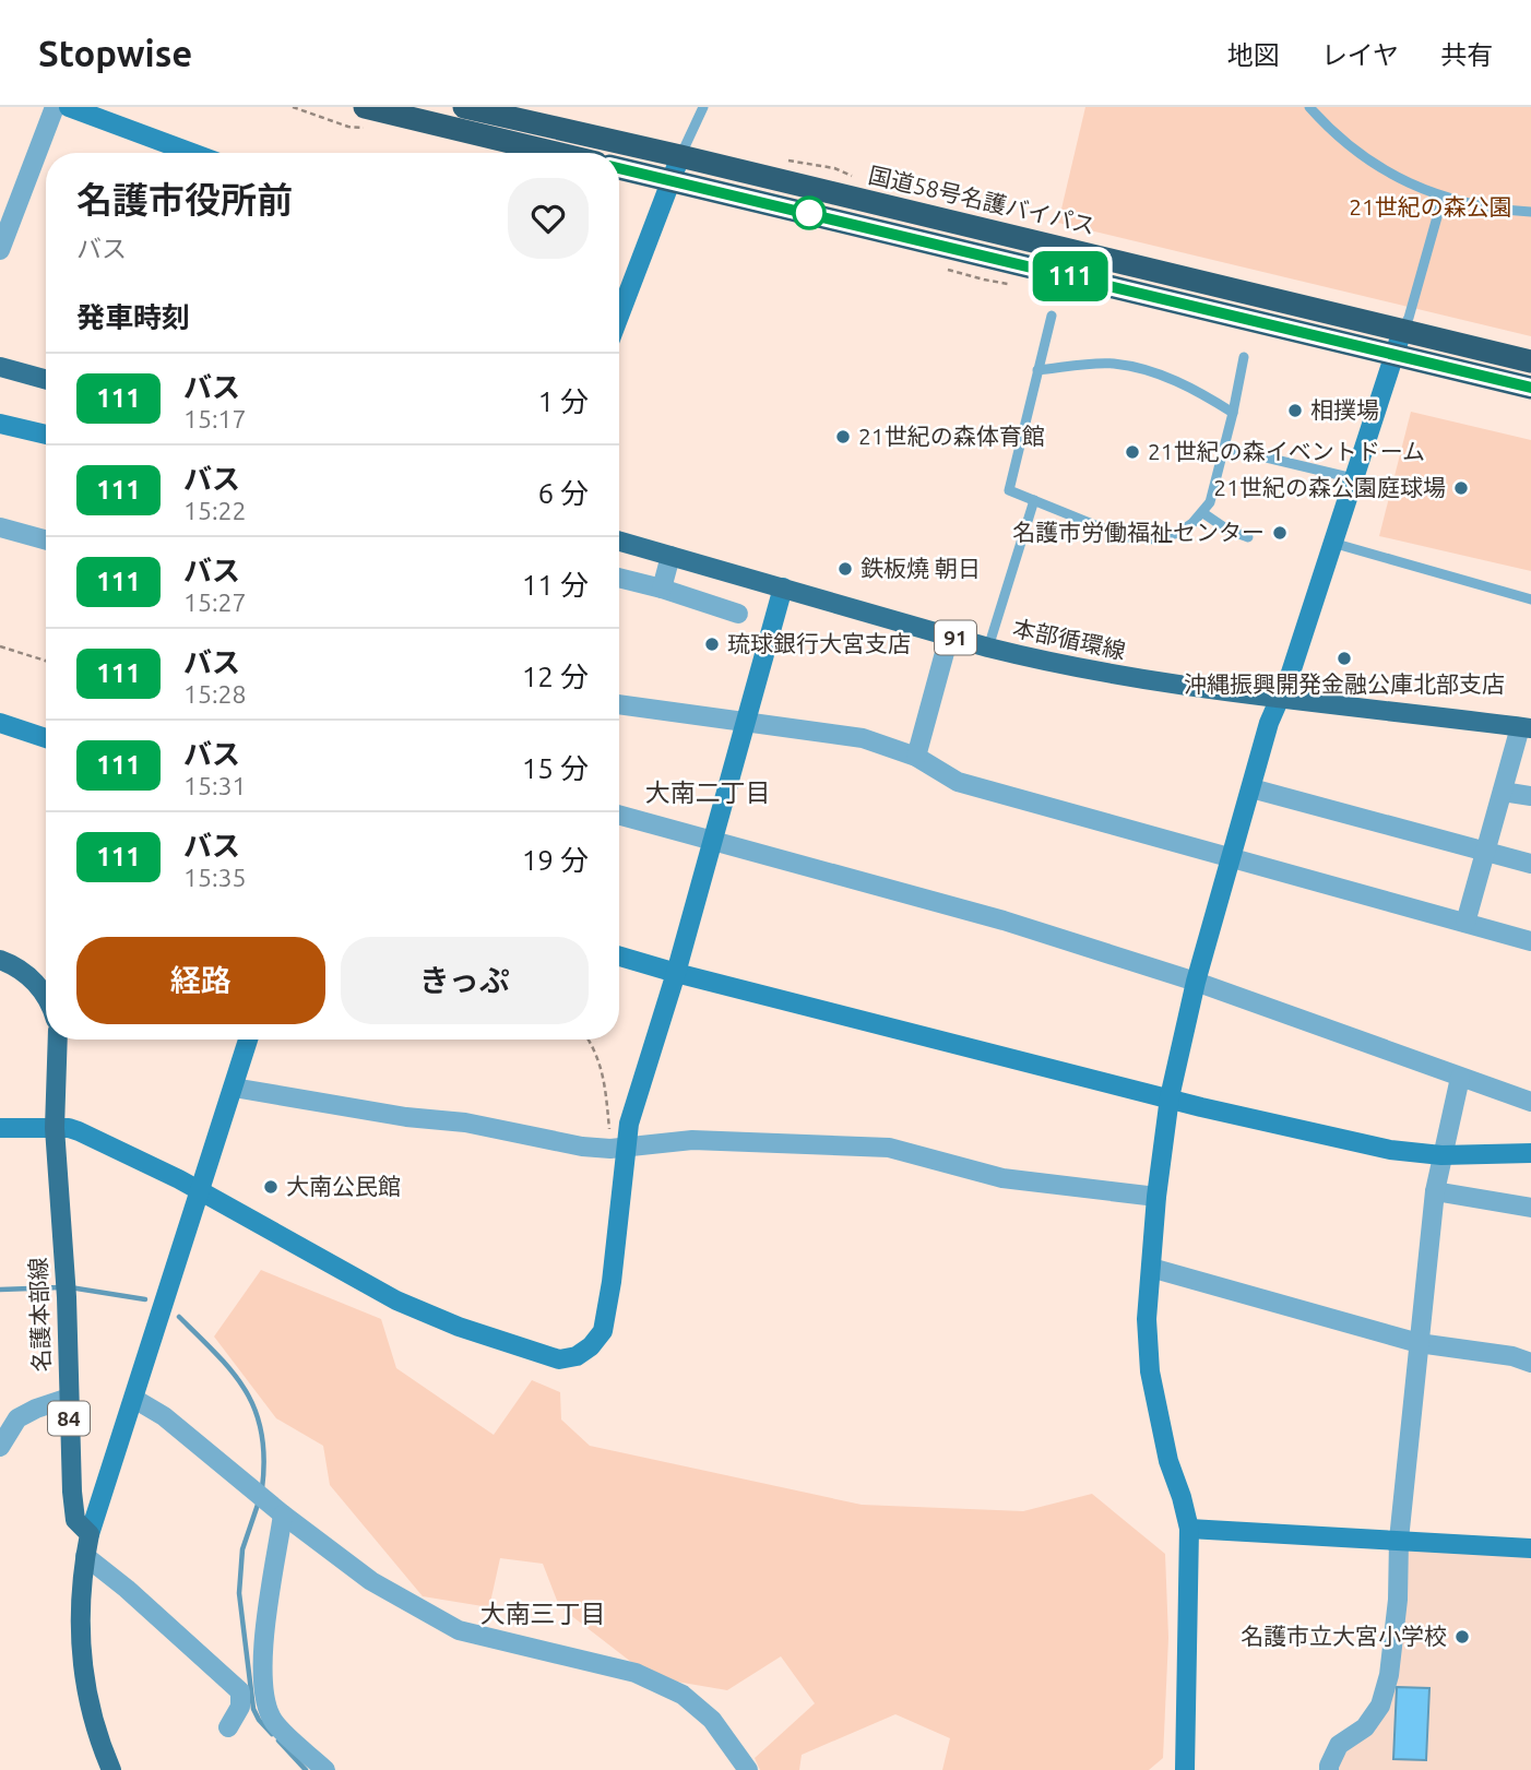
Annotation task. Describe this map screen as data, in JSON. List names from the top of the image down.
{
  "streets": {
    "highway": ["国道58号名護バイパス"],
    "main road": [
      "91",
      "本部循環線",
      "名護本部線",
      "84"
    ]
  },
  "districts": ["大南二丁目", "大南三丁目"],
  "parks": ["21世紀の森公園"],
  "places": [
    "相撲場",
    "21世紀の森体育館",
    "21世紀の森イベントドーム",
    "21世紀の森公園庭球場",
    "名護市労働福祉センター",
    "鉄板燒 朝日",
    "琉球銀行大宮支店",
    "沖縄振興開発金融公庫北部支店",
    "大南公民館",
    "名護市立大宮小学校"
  ],
  "lines": ["bus line 111"],
  "page": {
    "header": "Stopwise",
    "nav": ["地図", "レイヤ", "共有"],
    "on_map": "111",
    "heading": [
      ["名護市役所前", "バス"],
      "発車時刻"
    ],
    "list": [
      {
        "mark": "111",
        "name": "バス",
        "note": "15:17",
        "value": "1 分"
      },
      {
        "mark": "111",
        "name": "バス",
        "note": "15:22",
        "value": "6 分"
      },
      {
        "mark": "111",
        "name": "バス",
        "note": "15:27",
        "value": "11 分"
      },
      {
        "mark": "111",
        "name": "バス",
        "note": "15:28",
        "value": "12 分"
      },
      {
        "mark": "111",
        "name": "バス",
        "note": "15:31",
        "value": "15 分"
      },
      {
        "mark": "111",
        "name": "バス",
        "note": "15:35",
        "value": "19 分"
      }
    ],
    "buttons": ["経路", "きっぷ"]
  }
}
